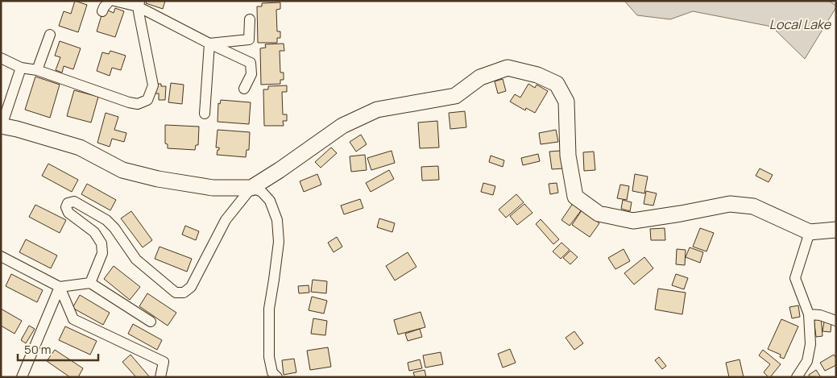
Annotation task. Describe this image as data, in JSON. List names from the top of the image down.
{
  "water": ["Local Lake"],
  "scale_bar": "50 m"
}
